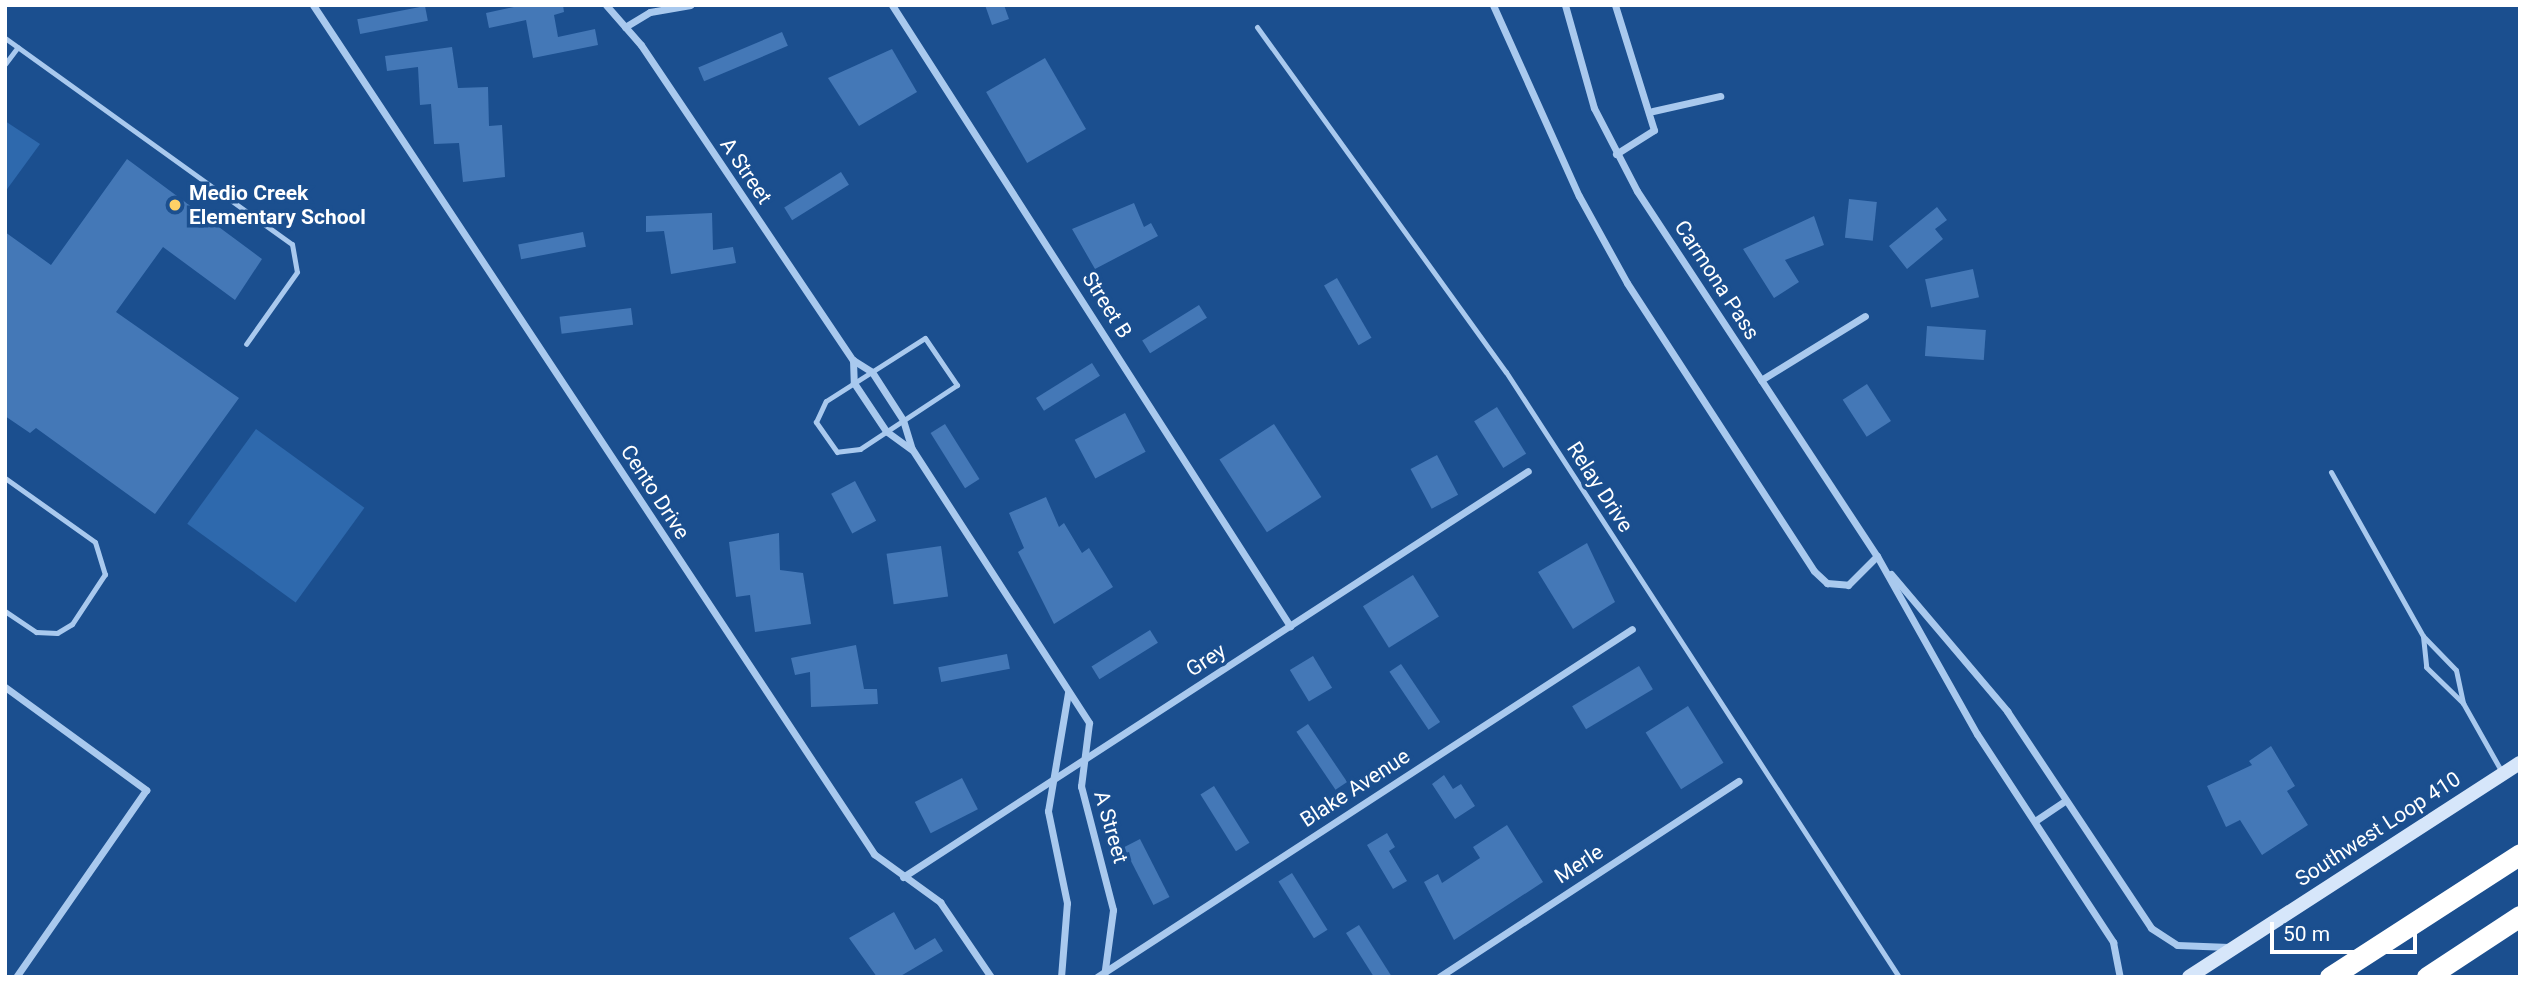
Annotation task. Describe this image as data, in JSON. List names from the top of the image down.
{
  "streets": {
    "main road": ["Southwest Loop 410"],
    "street": [
      "A Street",
      "Carmona Pass",
      "Street B",
      "Cento Drive",
      "Grey",
      "Blake Avenue",
      "Merle"
    ],
    "lane": ["Relay Drive"]
  },
  "crossings": [
    ["A Street", "Grey"],
    ["A Street", "Blake Avenue"],
    ["Carmona Pass", "Southwest Loop 410"],
    ["Street B", "Grey"],
    ["Cento Drive", "Grey"]
  ],
  "places": ["Medio Creek Elementary School"],
  "scale_bar": "50 m"
}
